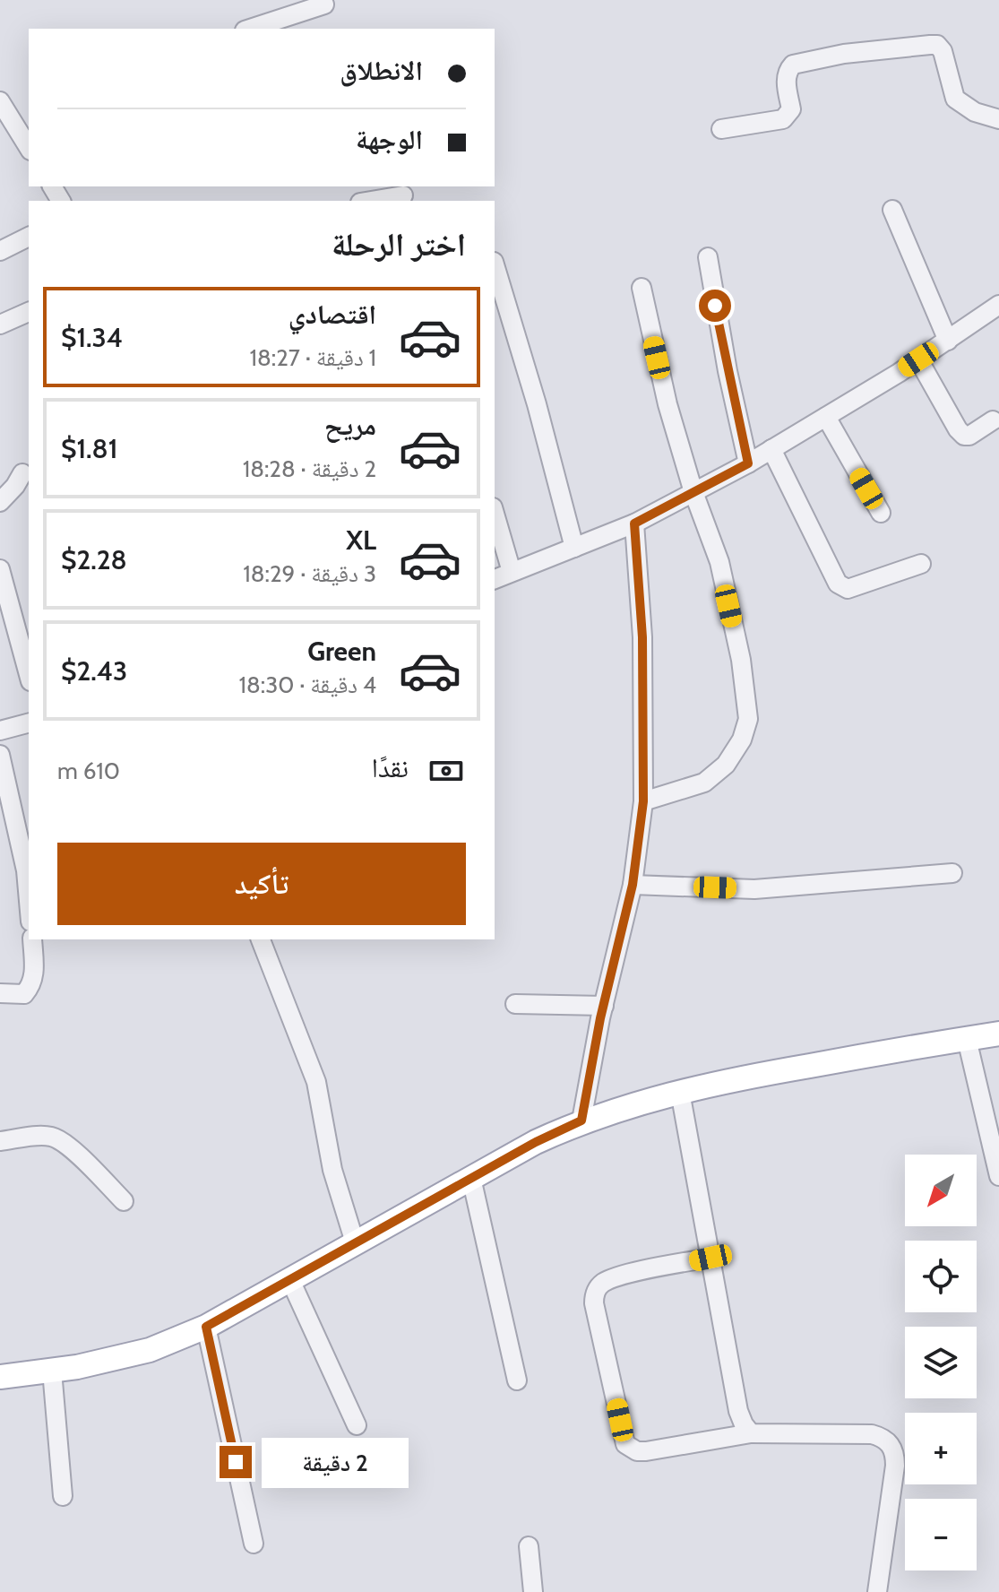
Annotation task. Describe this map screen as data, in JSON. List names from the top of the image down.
{
  "north": "bottom left",
  "page": {
    "banner": ["الانطلاق", "الوجهة"],
    "heading": "اختر الرحلة",
    "list": [
      {
        "name": "اقتصادي",
        "note": "1 دقيقة · 18:27",
        "value": "$1.34"
      },
      {
        "name": "مريح",
        "note": "2 دقيقة · 18:28",
        "value": "$1.81"
      },
      {
        "name": "XL",
        "note": "3 دقيقة · 18:29",
        "value": "$2.28"
      },
      {
        "name": "Green",
        "note": "4 دقيقة · 18:30",
        "value": "$2.43"
      }
    ],
    "pay": ["نقدًا", "610 m"],
    "buttons": "تأكيد",
    "map_buttons": ["+", "−"],
    "bubble": "2 دقيقة"
  }
}
